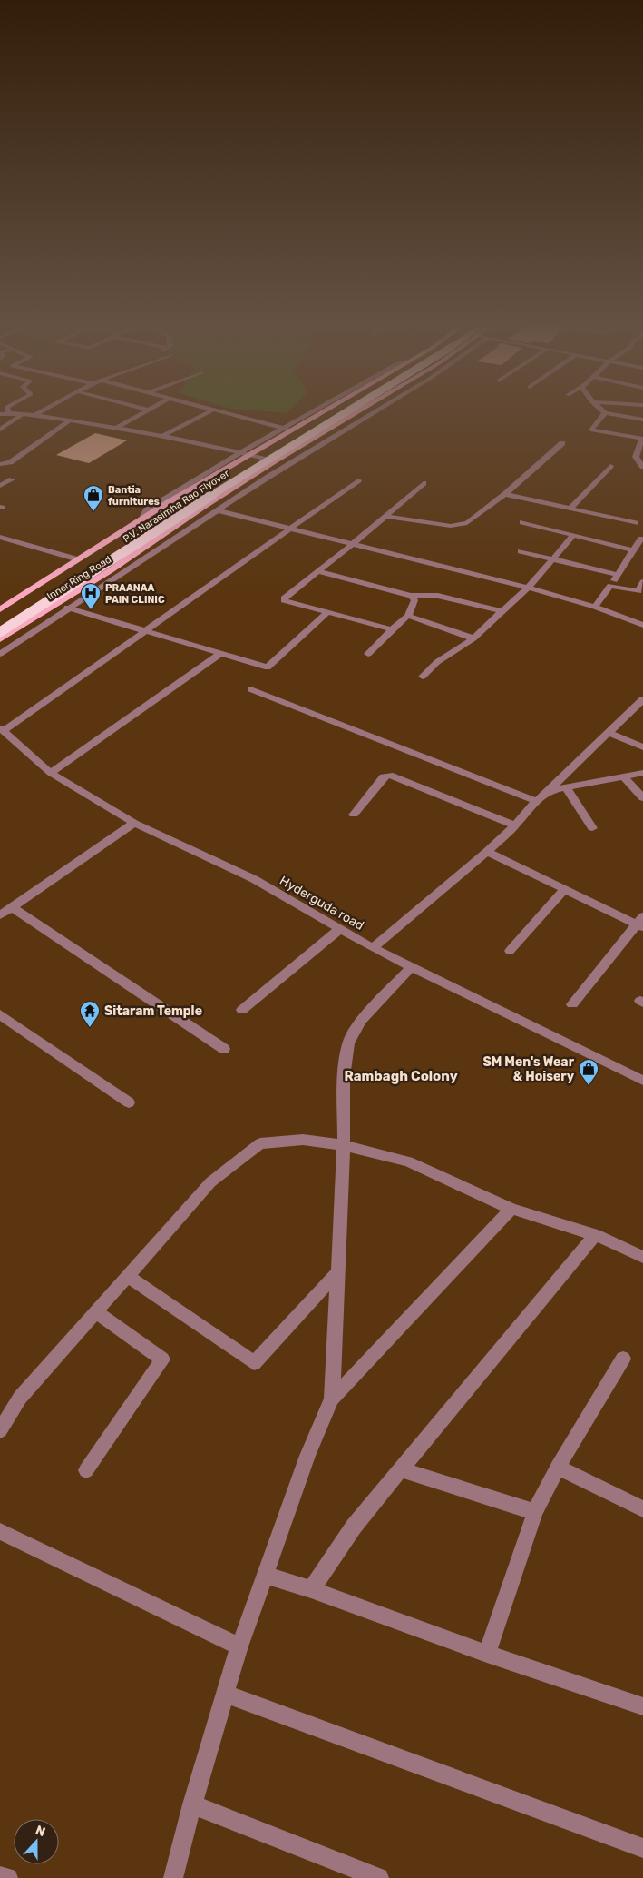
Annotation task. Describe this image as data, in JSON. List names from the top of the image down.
{
  "streets": {
    "highway": ["P.V. Narasimha Rao Flyover"],
    "main road": ["Inner Ring Road"],
    "street": ["Hyderguda road"]
  },
  "districts": ["Rambagh Colony"],
  "places": {
    "shop": ["Bantia furnitures", "SM Men's Wear & Hoisery"],
    "hospital": ["PRAANAA PAIN CLINIC"],
    "temple": ["Sitaram Temple"]
  },
  "north": "top"
}
